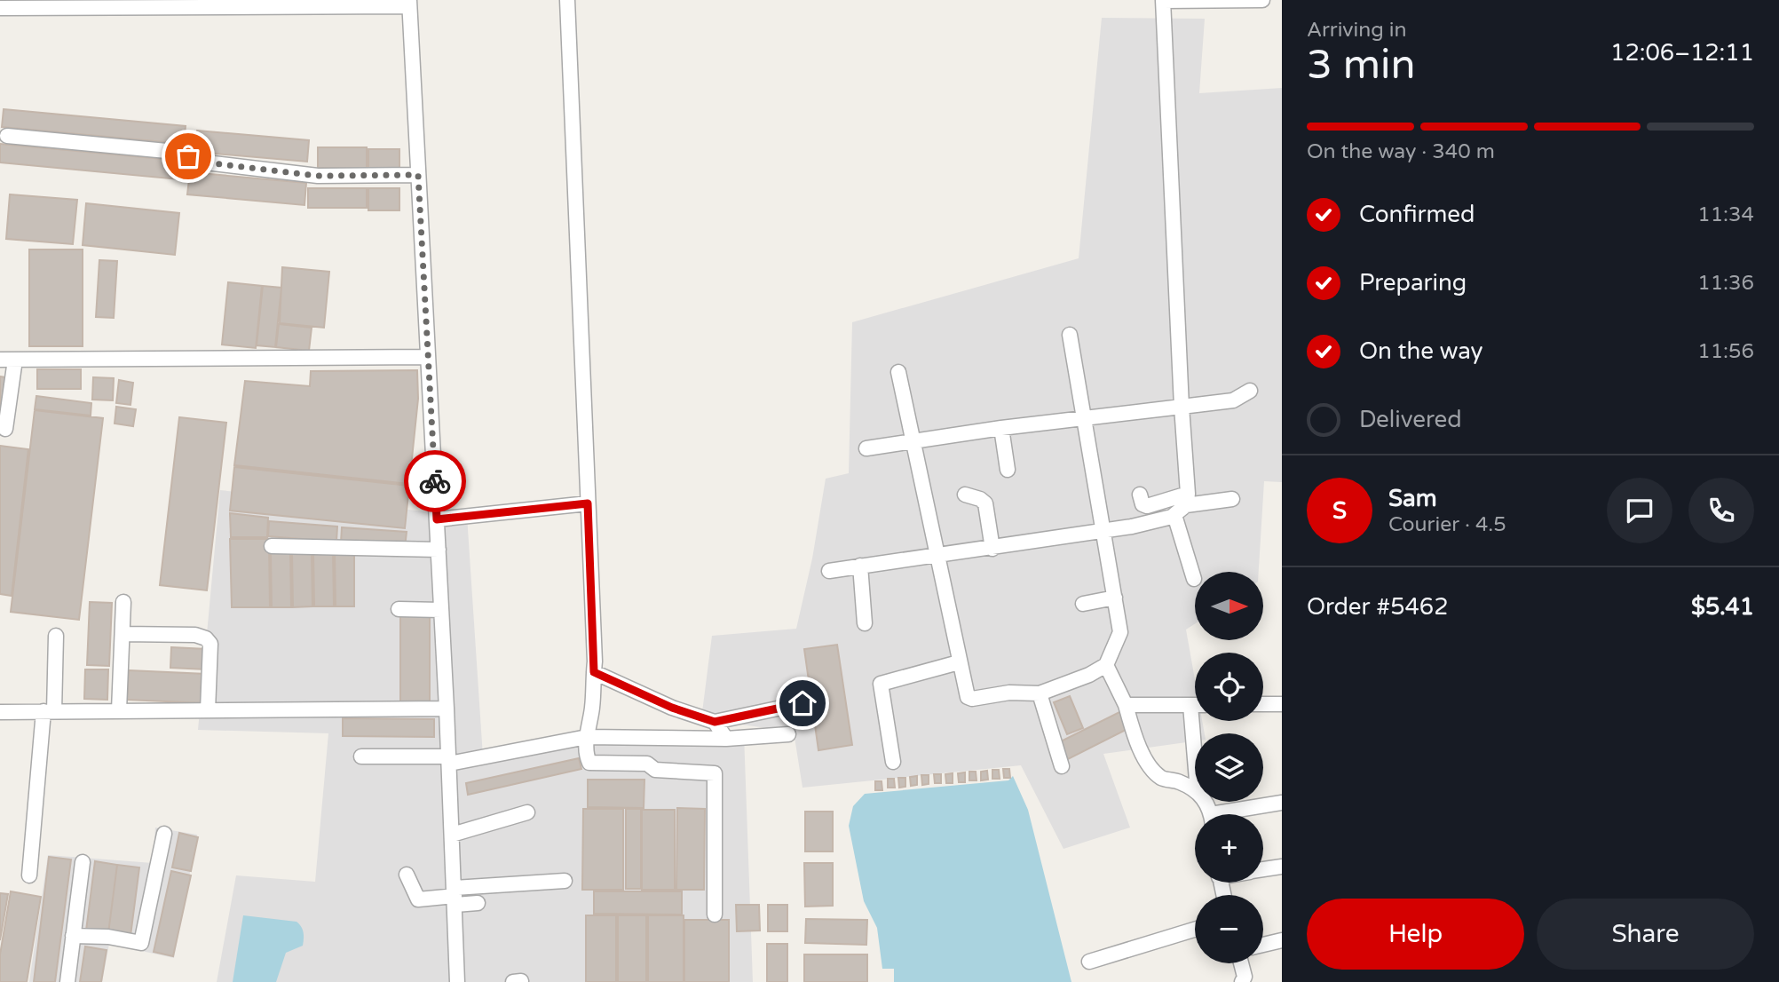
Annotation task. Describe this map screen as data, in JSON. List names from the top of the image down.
{
  "north": "right",
  "page": {
    "heading": ["3 min", "Arriving in", "12:06–12:11"],
    "panel": [
      "Sam",
      "Courier · 4.5",
      "Order #5462",
      "$5.41"
    ],
    "bar": "On the way · 340 m",
    "list": [
      ["Confirmed", "11:34"],
      ["Preparing", "11:36"],
      ["On the way", "11:56"],
      "Delivered"
    ],
    "round": "S",
    "map_buttons": ["+", "−"],
    "buttons": ["Help", "Share"]
  }
}
